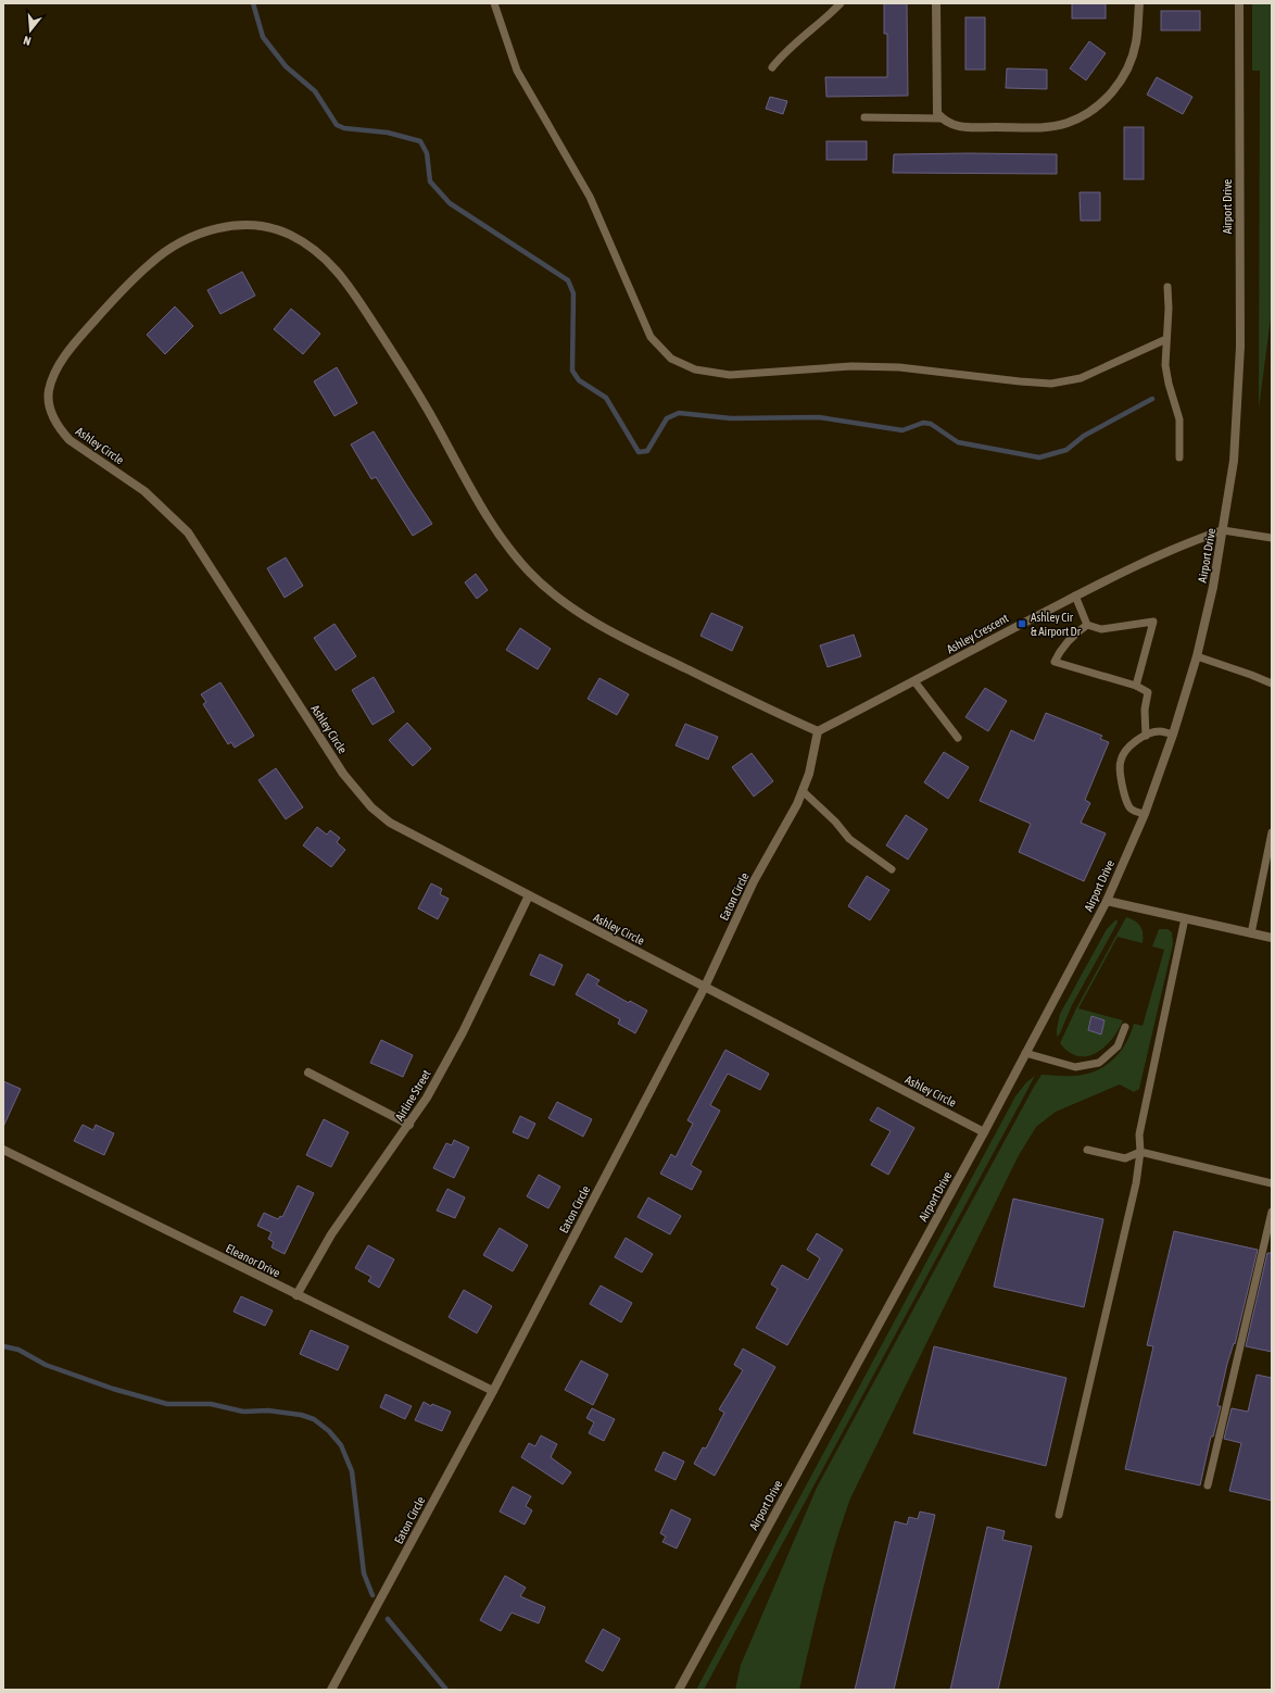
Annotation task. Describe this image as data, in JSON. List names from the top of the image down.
{
  "streets": {
    "street": [
      "Airport Drive",
      "Ashley Circle",
      "Ashley Crescent",
      "Eaton Circle",
      "Airline Street",
      "Eleanor Drive"
    ]
  },
  "crossings": [
    ["Airport Drive", "Ashley Circle"],
    ["Airport Drive", "Ashley Crescent"],
    ["Ashley Circle", "Ashley Crescent"],
    ["Ashley Circle", "Eaton Circle"],
    ["Ashley Circle", "Airline Street"],
    ["Ashley Crescent", "Eaton Circle"],
    ["Eaton Circle", "Eleanor Drive"],
    ["Airline Street", "Eleanor Drive"]
  ],
  "places": {
    "transit": ["Ashley Cir & Airport Dr"]
  },
  "north": "bottom"
}
